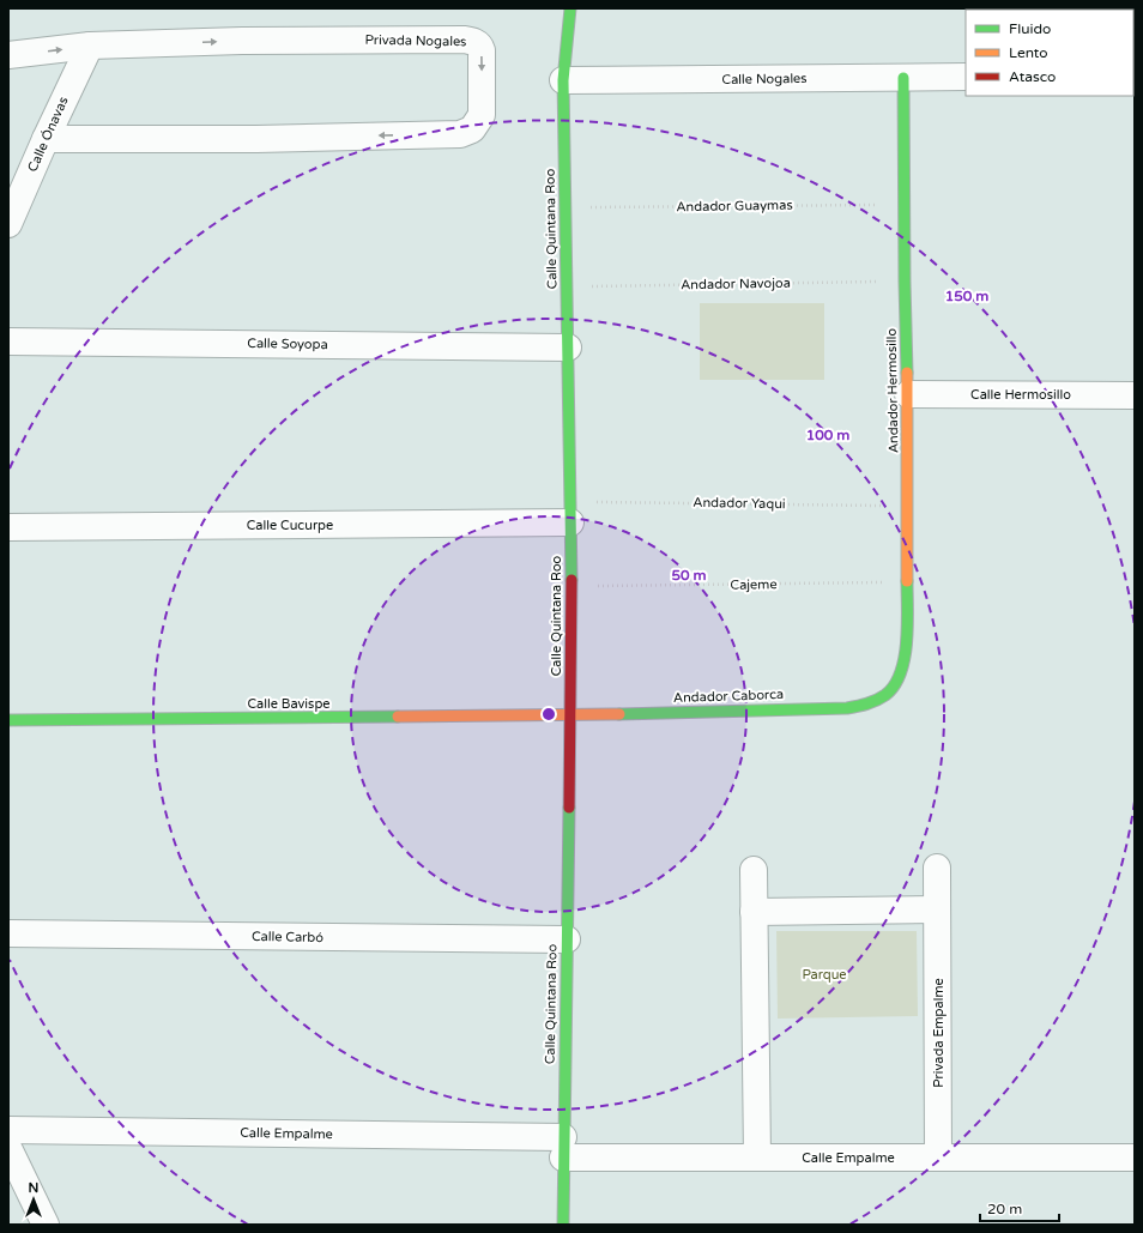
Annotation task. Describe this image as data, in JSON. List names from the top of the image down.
{
  "streets": {
    "street": [
      "Privada Nogales",
      "Calle Nogales",
      "Calle Ónavas",
      "Calle Quintana Roo",
      "Calle Soyopa",
      "Andador Hermosillo",
      "Calle Hermosillo",
      "Calle Cucurpe",
      "Andador Caborca",
      "Calle Bavispe",
      "Calle Carbó",
      "Privada Empalme",
      "Calle Empalme"
    ],
    "path": [
      "Andador Guaymas",
      "Andador Navojoa",
      "Andador Yaqui",
      "Cajeme"
    ]
  },
  "crossings": [
    ["Privada Nogales", "Calle Ónavas"],
    ["Calle Nogales", "Calle Quintana Roo"],
    ["Calle Nogales", "Andador Hermosillo"],
    ["Andador Guaymas", "Calle Quintana Roo"],
    ["Andador Guaymas", "Andador Hermosillo"],
    ["Calle Quintana Roo", "Andador Navojoa"],
    ["Calle Quintana Roo", "Calle Soyopa"],
    ["Calle Quintana Roo", "Andador Yaqui"],
    ["Calle Quintana Roo", "Calle Cucurpe"],
    ["Calle Quintana Roo", "Cajeme"],
    ["Calle Quintana Roo", "Andador Caborca"],
    ["Calle Quintana Roo", "Calle Bavispe"],
    ["Calle Quintana Roo", "Calle Carbó"],
    ["Calle Quintana Roo", "Calle Empalme"],
    ["Andador Navojoa", "Andador Hermosillo"],
    ["Andador Hermosillo", "Calle Hermosillo"],
    ["Andador Hermosillo", "Andador Yaqui"],
    ["Andador Hermosillo", "Cajeme"],
    ["Andador Hermosillo", "Andador Caborca"],
    ["Andador Yaqui", "Calle Cucurpe"],
    ["Andador Caborca", "Calle Bavispe"],
    ["Privada Empalme", "Calle Empalme"]
  ],
  "parks": ["Parque"],
  "legend": ["Fluido", "Lento", "Atasco"],
  "scale_bar": "20 m",
  "north": "top",
  "rings": ["150 m", "100 m", "50 m"]
}
